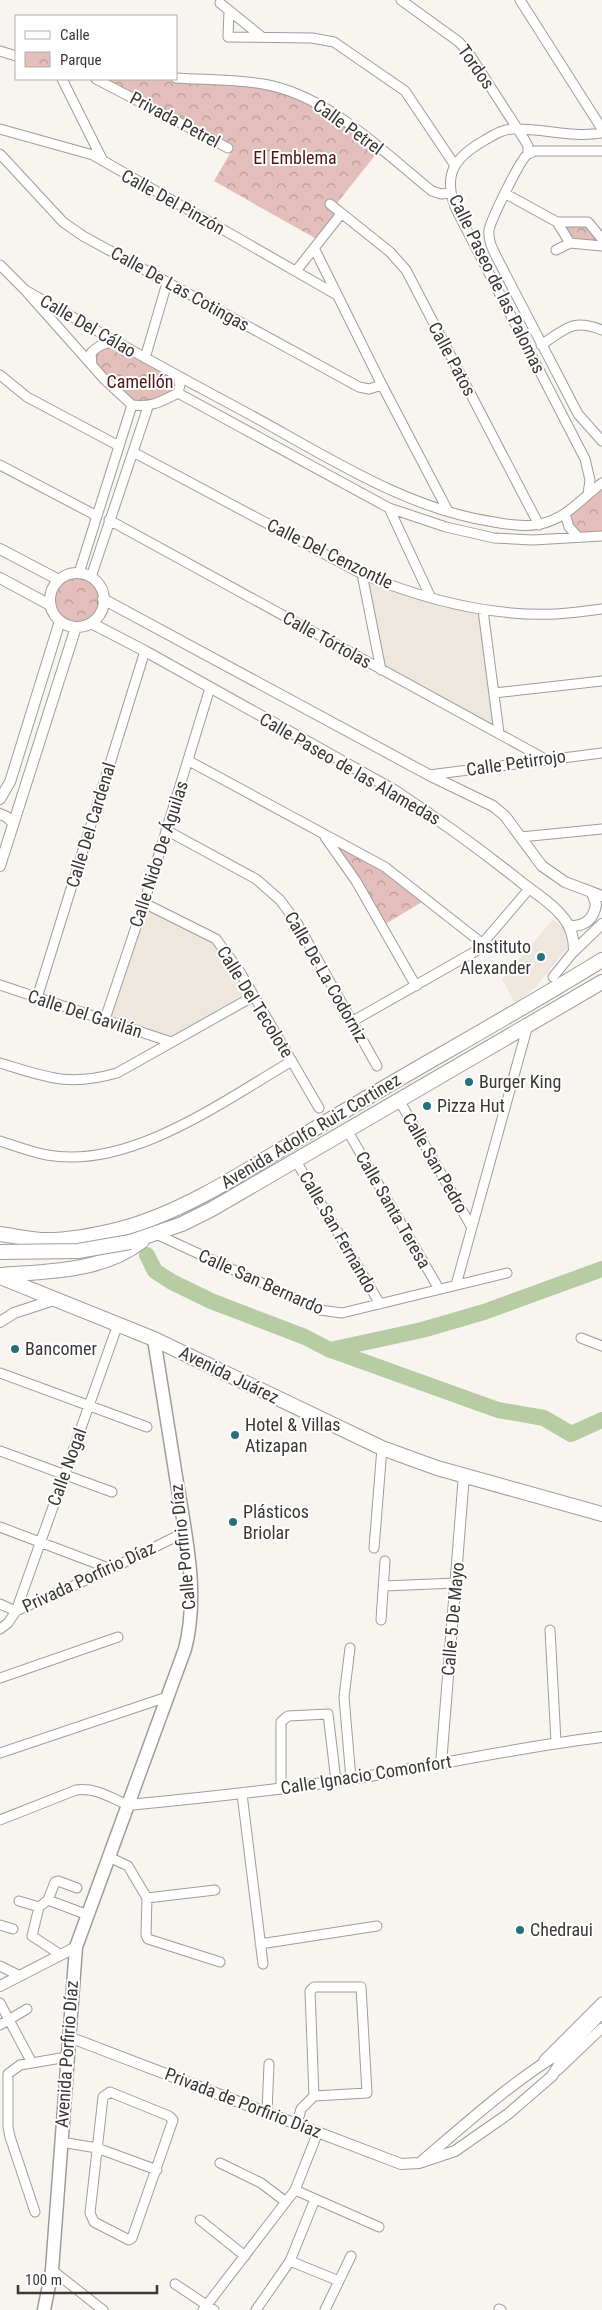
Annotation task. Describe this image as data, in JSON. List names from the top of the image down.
{
  "streets": {
    "main road": [
      "Avenida Adolfo Ruiz Cortinez",
      "Avenida Juárez",
      "Calle Porfirio Díaz",
      "Avenida Porfirio Díaz"
    ],
    "street": [
      "Tordos",
      "Privada Petrel",
      "Calle Petrel",
      "Calle Del Pinzón",
      "Calle Paseo de las Palomas",
      "Calle De Las Cotingas",
      "Calle Del Cálao",
      "Calle Patos",
      "Calle Del Cenzontle",
      "Calle Tórtolas",
      "Calle Petirrojo",
      "Calle Paseo de las Alamedas",
      "Calle Del Cardenal",
      "Calle Nido De Águilas",
      "Calle De La Codorniz",
      "Calle Del Tecolote",
      "Calle Del Gavilán",
      "Calle San Pedro",
      "Calle Santa Teresa",
      "Calle San Fernando",
      "Calle San Bernardo",
      "Calle Nogal",
      "Privada Porfirio Díaz",
      "Calle 5 De Mayo",
      "Calle Ignacio Comonfort",
      "Privada de Porfirio Díaz"
    ]
  },
  "crossings": [
    ["Tordos", "Calle Paseo de las Palomas"],
    ["Calle Petrel", "Calle Paseo de las Palomas"],
    ["Calle Tórtolas", "Calle Petirrojo"],
    ["Calle Petirrojo", "Calle Paseo de las Alamedas"],
    ["Calle Paseo de las Alamedas", "Calle Del Cardenal"],
    ["Calle Paseo de las Alamedas", "Calle Nido De Águilas"],
    ["Calle Del Cardenal", "Calle Del Gavilán"],
    ["Calle Nido De Águilas", "Calle De La Codorniz"],
    ["Calle Nido De Águilas", "Calle Del Tecolote"],
    ["Calle Nido De Águilas", "Calle Del Gavilán"],
    ["Avenida Adolfo Ruiz Cortinez", "Calle San Pedro"],
    ["Avenida Adolfo Ruiz Cortinez", "Calle Santa Teresa"],
    ["Avenida Adolfo Ruiz Cortinez", "Calle San Fernando"],
    ["Avenida Adolfo Ruiz Cortinez", "Calle San Bernardo"],
    ["Calle Santa Teresa", "Calle San Bernardo"],
    ["Calle San Fernando", "Calle San Bernardo"],
    ["Avenida Juárez", "Calle Nogal"],
    ["Avenida Juárez", "Calle Porfirio Díaz"],
    ["Avenida Juárez", "Calle 5 De Mayo"],
    ["Calle Nogal", "Privada Porfirio Díaz"],
    ["Calle Porfirio Díaz", "Privada Porfirio Díaz"],
    ["Calle Porfirio Díaz", "Calle Ignacio Comonfort"],
    ["Calle Porfirio Díaz", "Avenida Porfirio Díaz"],
    ["Calle 5 De Mayo", "Calle Ignacio Comonfort"],
    ["Calle Ignacio Comonfort", "Avenida Porfirio Díaz"],
    ["Avenida Porfirio Díaz", "Privada de Porfirio Díaz"]
  ],
  "parks": ["El Emblema", "Camellón"],
  "places": [
    "Instituto Alexander",
    "Burger King",
    "Pizza Hut",
    "Bancomer",
    "Hotel & Villas Atizapan",
    "Plásticos Briolar",
    "Chedraui"
  ],
  "legend": ["Calle", "Parque"],
  "scale_bar": "100 m"
}
